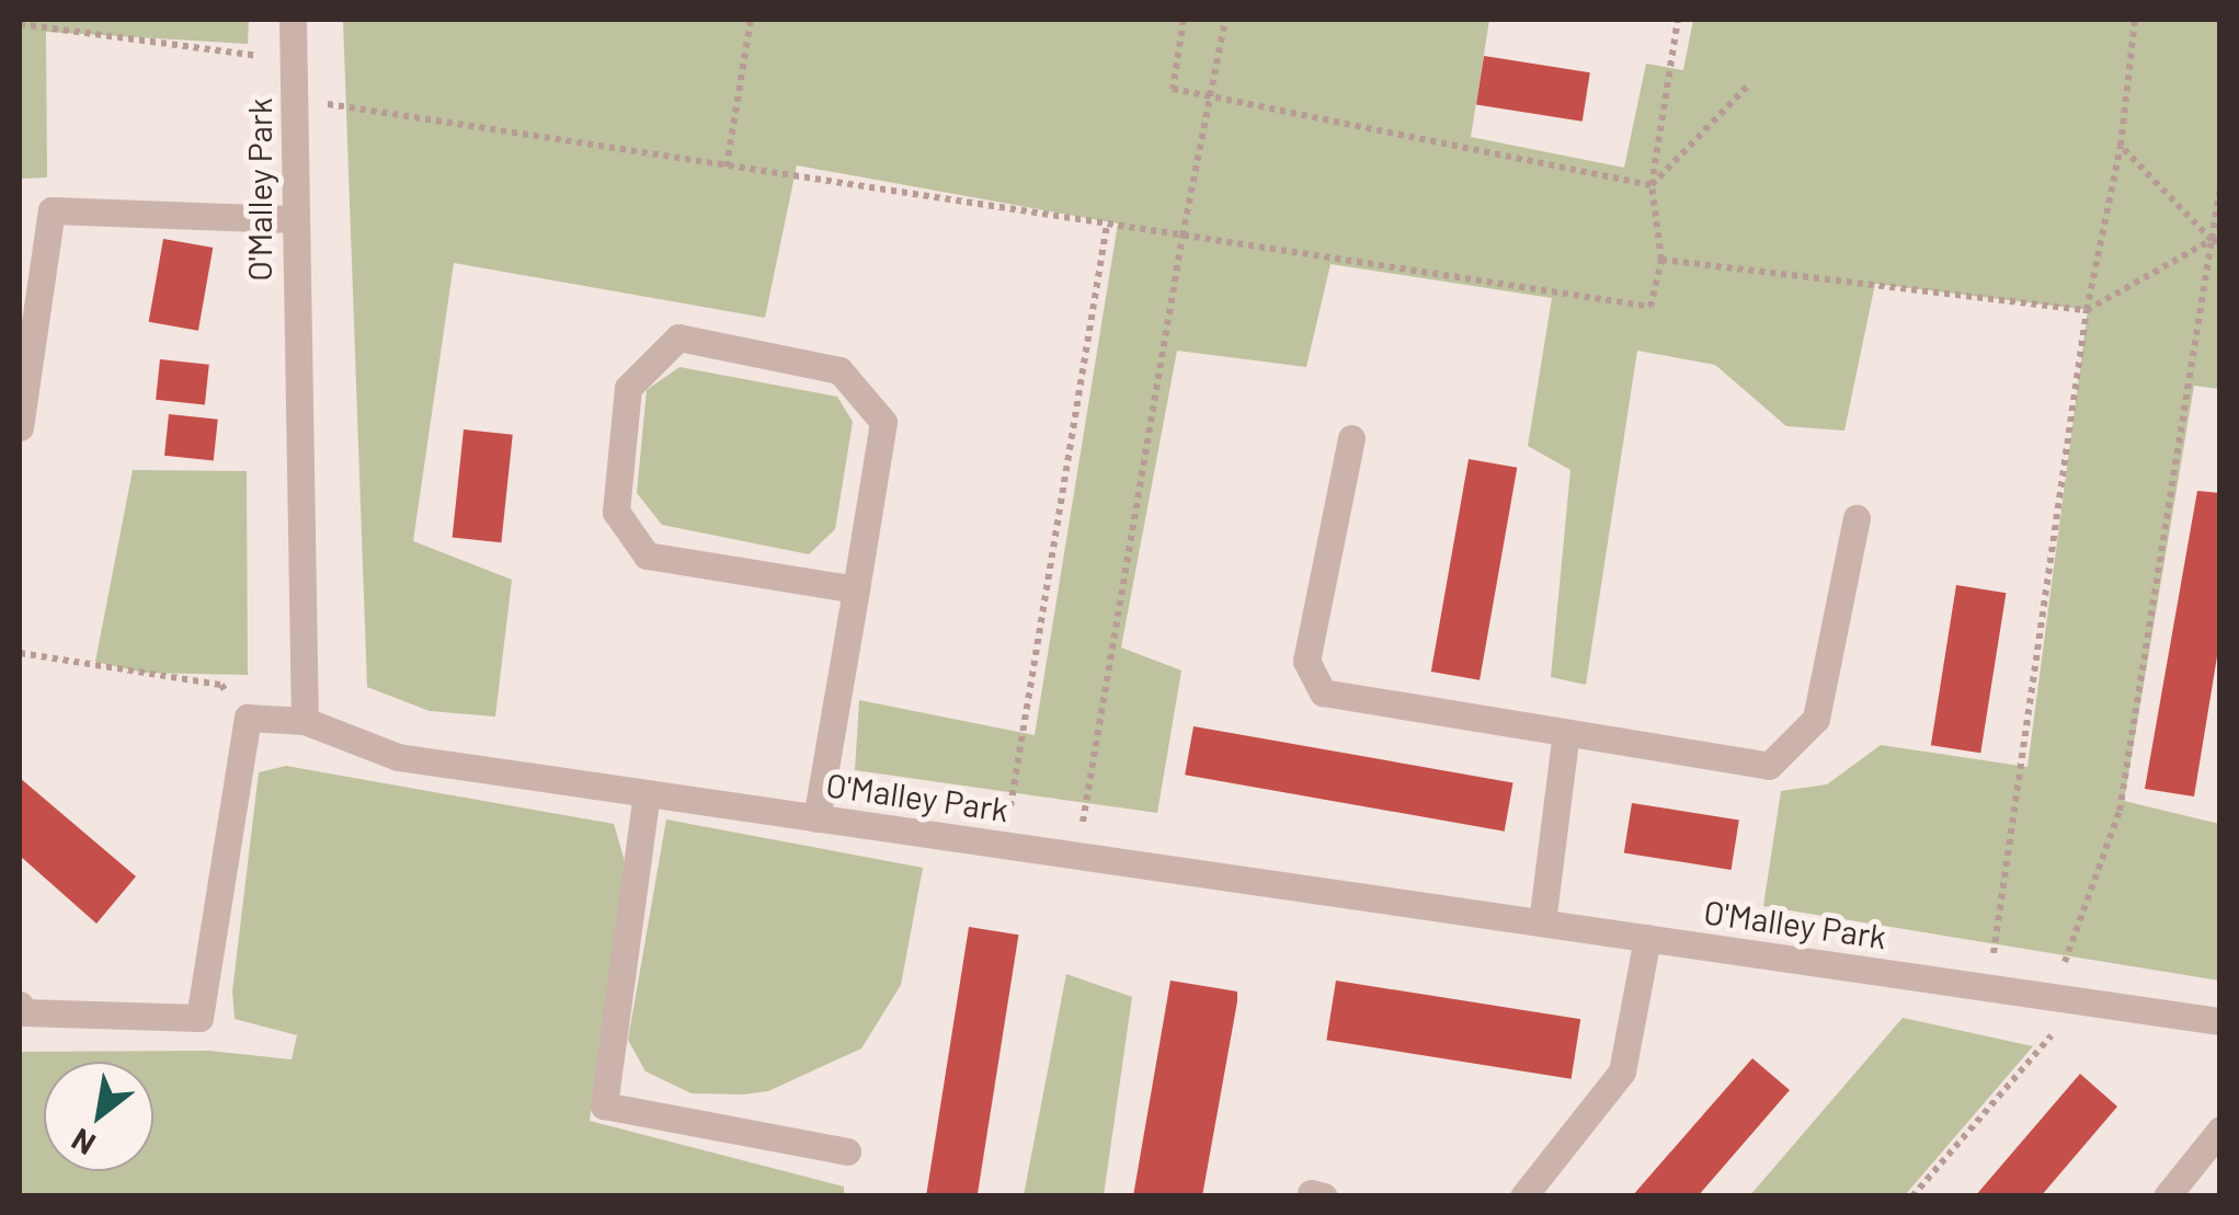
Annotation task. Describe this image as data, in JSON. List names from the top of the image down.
{
  "streets": {
    "street": ["O'Malley Park"]
  },
  "north": "bottom left"
}
